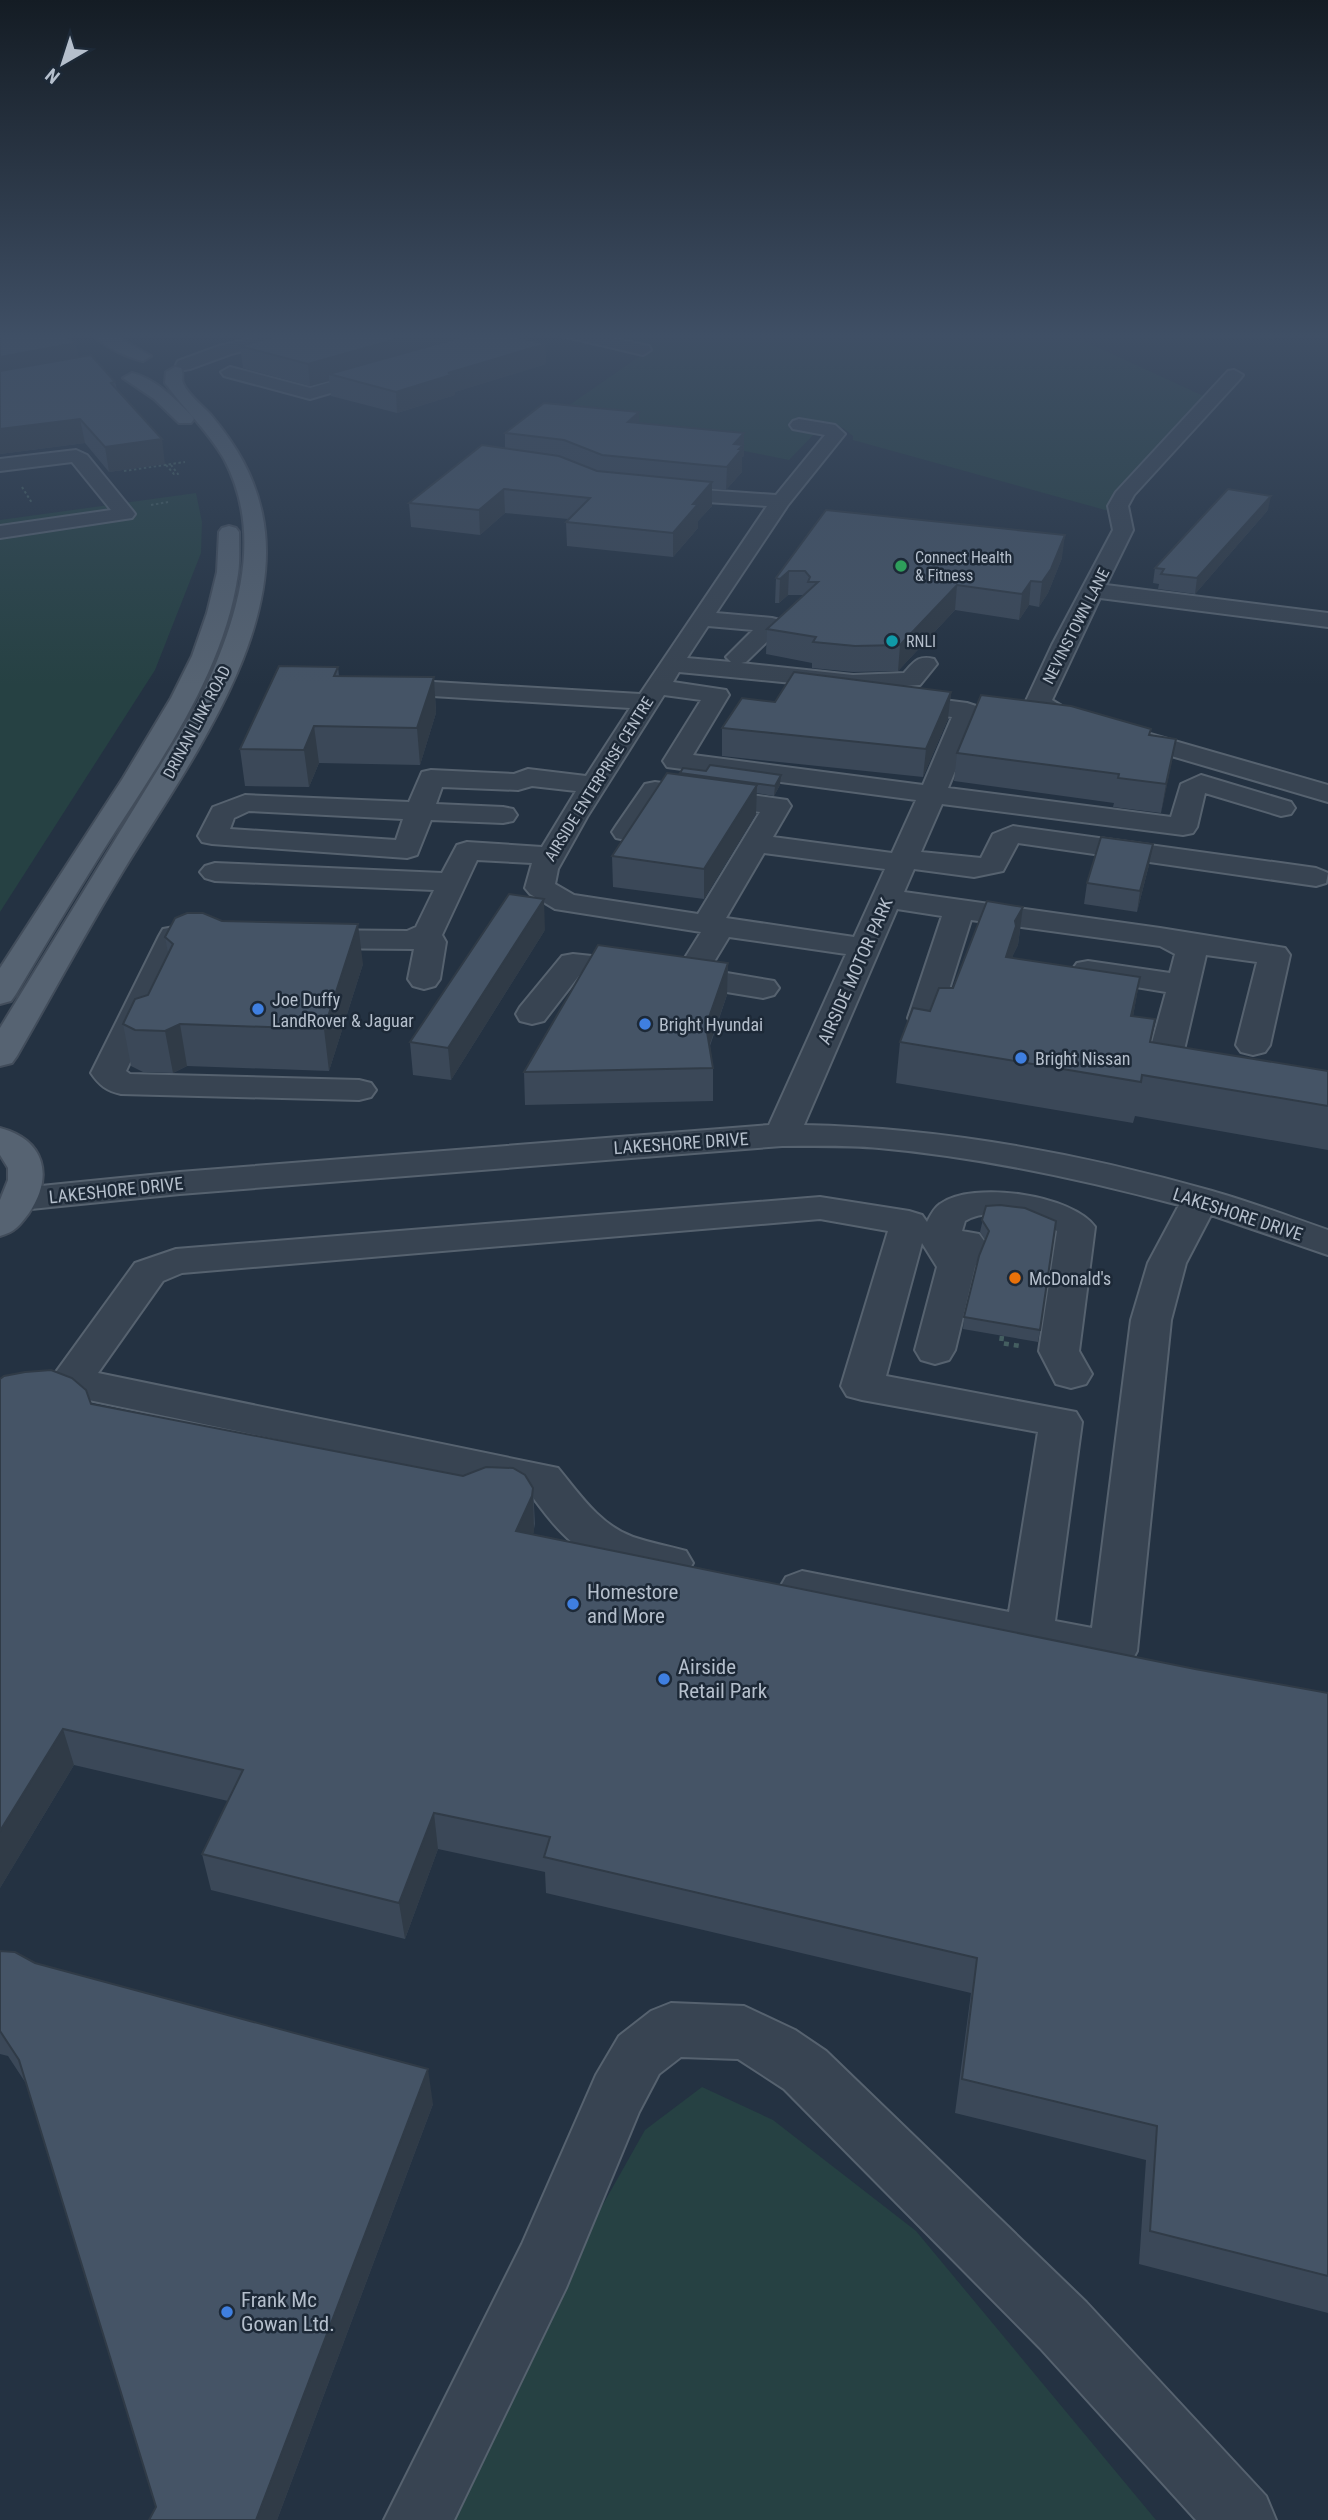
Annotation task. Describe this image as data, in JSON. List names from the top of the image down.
{
  "streets": {
    "main road": ["DRINAN LINK ROAD"],
    "street": [
      "NEVINSTOWN LANE",
      "AIRSIDE ENTERPRISE CENTRE",
      "AIRSIDE MOTOR PARK",
      "LAKESHORE DRIVE"
    ]
  },
  "crossings": [
    ["AIRSIDE ENTERPRISE CENTRE", "AIRSIDE MOTOR PARK"],
    ["AIRSIDE MOTOR PARK", "LAKESHORE DRIVE"]
  ],
  "places": [
    "Connect Health & Fitness",
    "RNLI",
    "Joe Duffy LandRover & Jaguar",
    "Bright Hyundai",
    "Bright Nissan",
    "McDonald's",
    "Homestore and More",
    "Airside Retail Park",
    "Frank Mc Gowan Ltd."
  ],
  "north": "bottom left"
}
